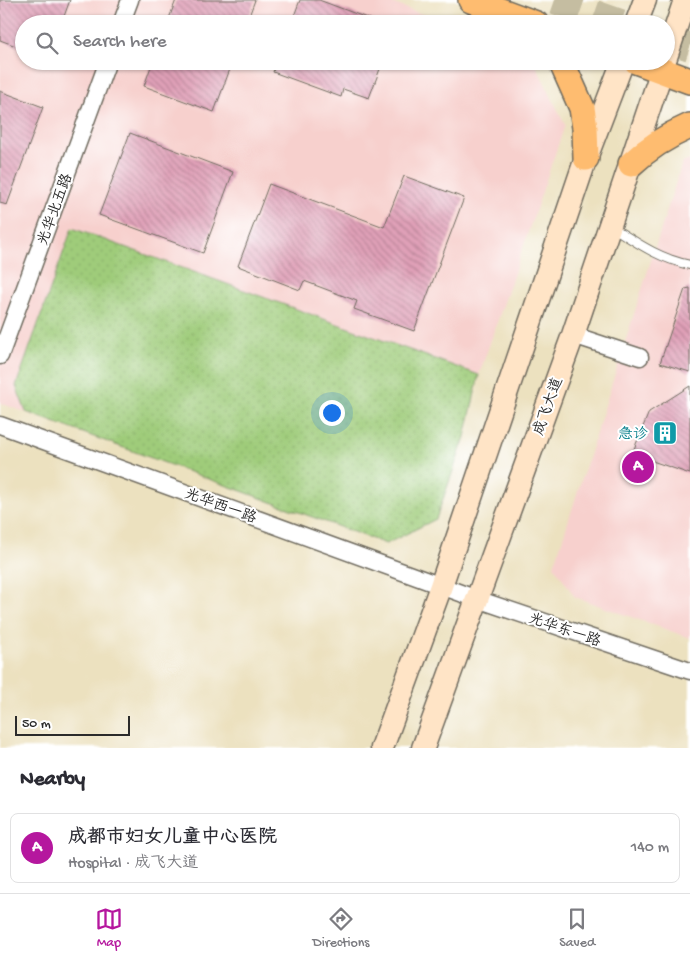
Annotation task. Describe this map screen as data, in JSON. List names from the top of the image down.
{
  "streets": {
    "main road": ["成飞大道"],
    "street": ["光华北五路", "光华西一路", "光华东一路"]
  },
  "crossings": [
    ["成飞大道", "光华东一路"],
    ["光华西一路", "光华东一路"]
  ],
  "places": {
    "building": ["急诊"]
  },
  "scale_bar": "50 m",
  "page": {
    "search": "Search here",
    "pins": "A",
    "scale": "50 m",
    "heading": "Nearby",
    "list": [
      {
        "mark": "A",
        "name": "成都市妇女儿童中心医院",
        "note": "Hospital · 成飞大道",
        "value": "140 m"
      }
    ],
    "nav": ["Map", "Directions", "Saved"]
  }
}
